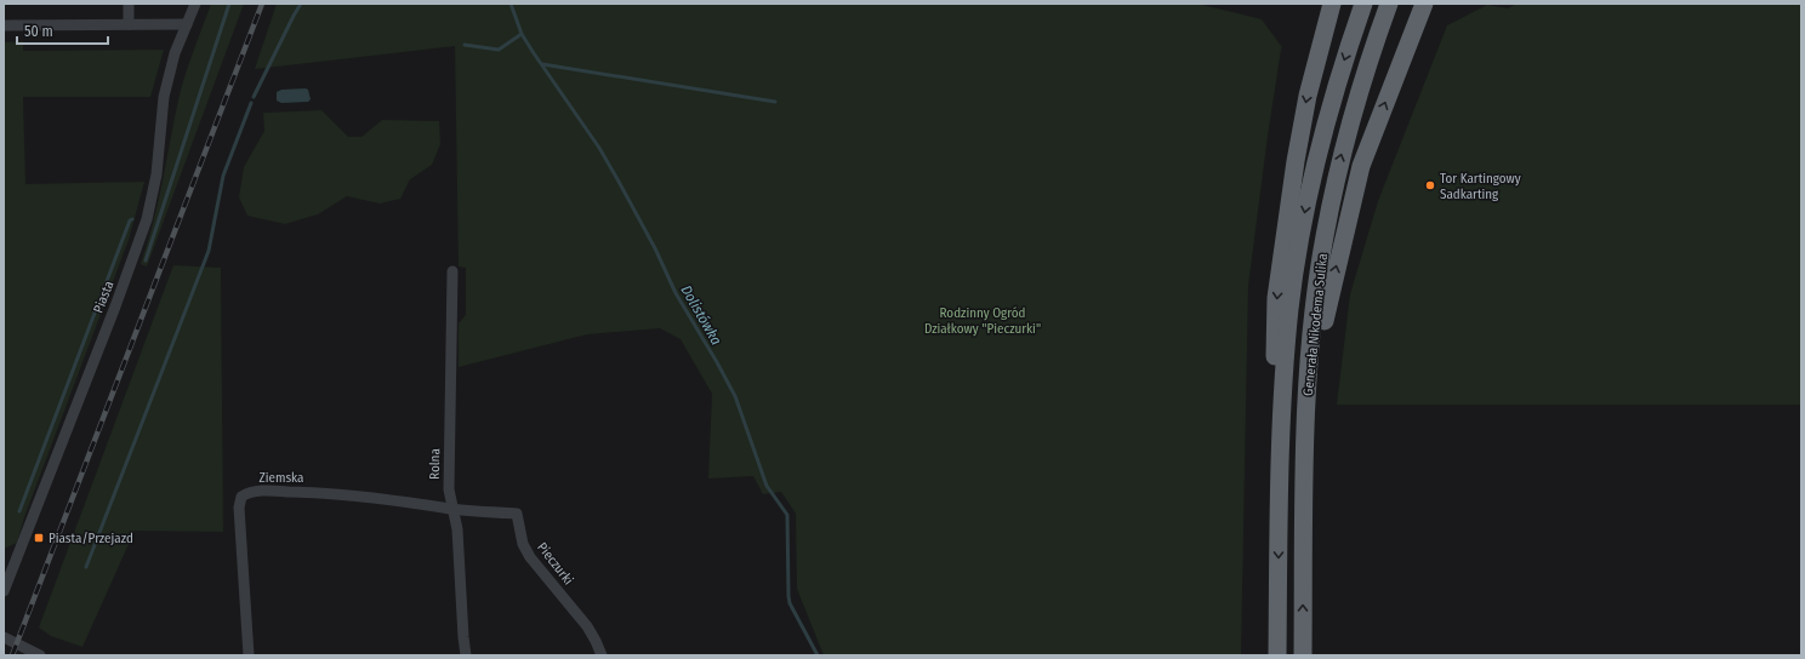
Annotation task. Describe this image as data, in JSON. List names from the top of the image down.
{
  "streets": {
    "highway": ["Generała Nikodema Sulika"],
    "street": [
      "Piasta",
      "Rolna",
      "Ziemska",
      "Pieczurki"
    ]
  },
  "crossings": [
    ["Rolna", "Ziemska"],
    ["Rolna", "Pieczurki"],
    ["Ziemska", "Pieczurki"]
  ],
  "water": ["Dolistówka"],
  "parks": ["Rodzinny Ogród Działkowy \"Pieczurki\""],
  "places": {
    "other": ["Tor Kartingowy Sadkarting"],
    "transit": ["Piasta/Przejazd"]
  },
  "scale_bar": "50 m"
}
